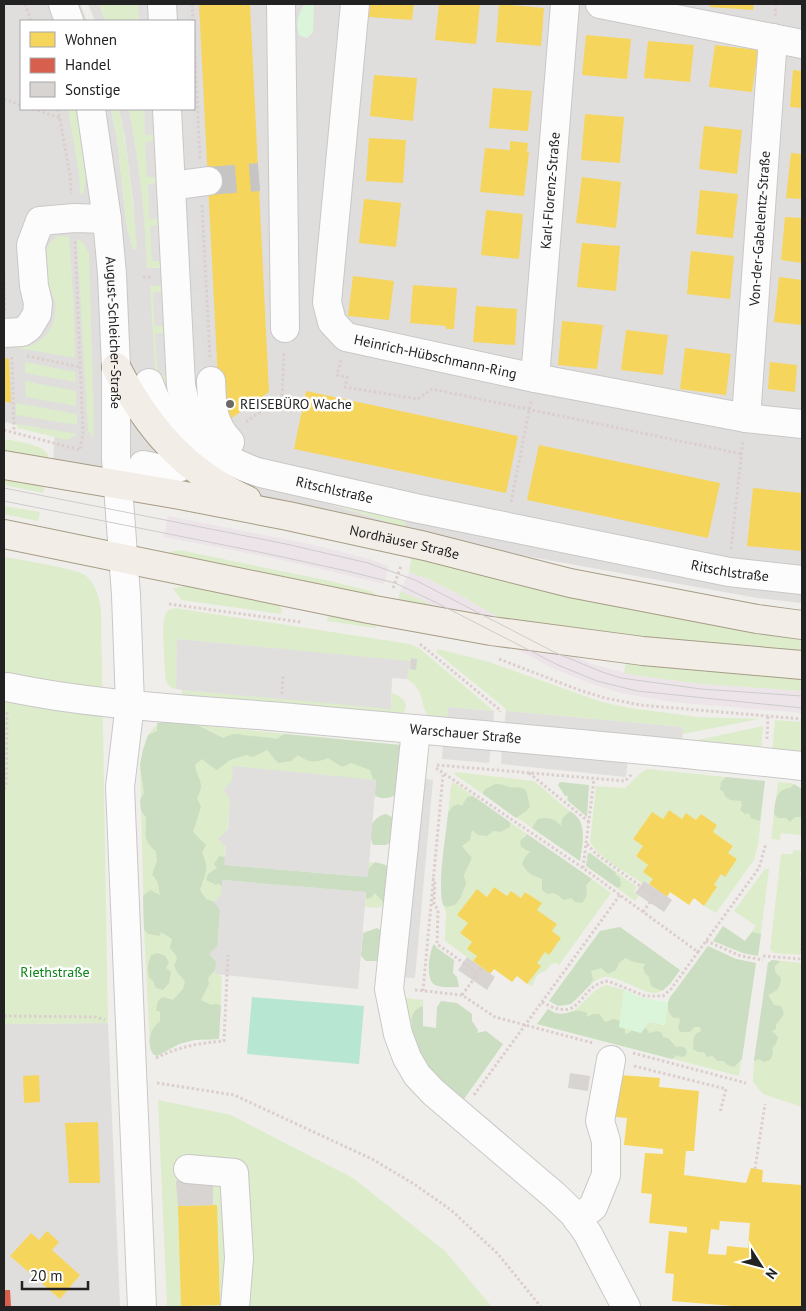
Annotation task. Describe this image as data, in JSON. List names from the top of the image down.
{
  "streets": {
    "main road": ["Nordhäuser Straße"],
    "street": [
      "Karl-Florenz-Straße",
      "Von-der-Gabelentz-Straße",
      "August-Schleicher-Straße",
      "Heinrich-Hübschmann-Ring",
      "Ritschlstraße",
      "Warschauer Straße"
    ]
  },
  "crossings": [
    ["Karl-Florenz-Straße", "Heinrich-Hübschmann-Ring"],
    ["Von-der-Gabelentz-Straße", "Heinrich-Hübschmann-Ring"],
    ["August-Schleicher-Straße", "Nordhäuser Straße"]
  ],
  "parks": ["Riethstraße"],
  "places": ["REISEBÜRO Wache"],
  "legend": ["Wohnen", "Handel", "Sonstige"],
  "scale_bar": "20 m",
  "north": "bottom right"
}
